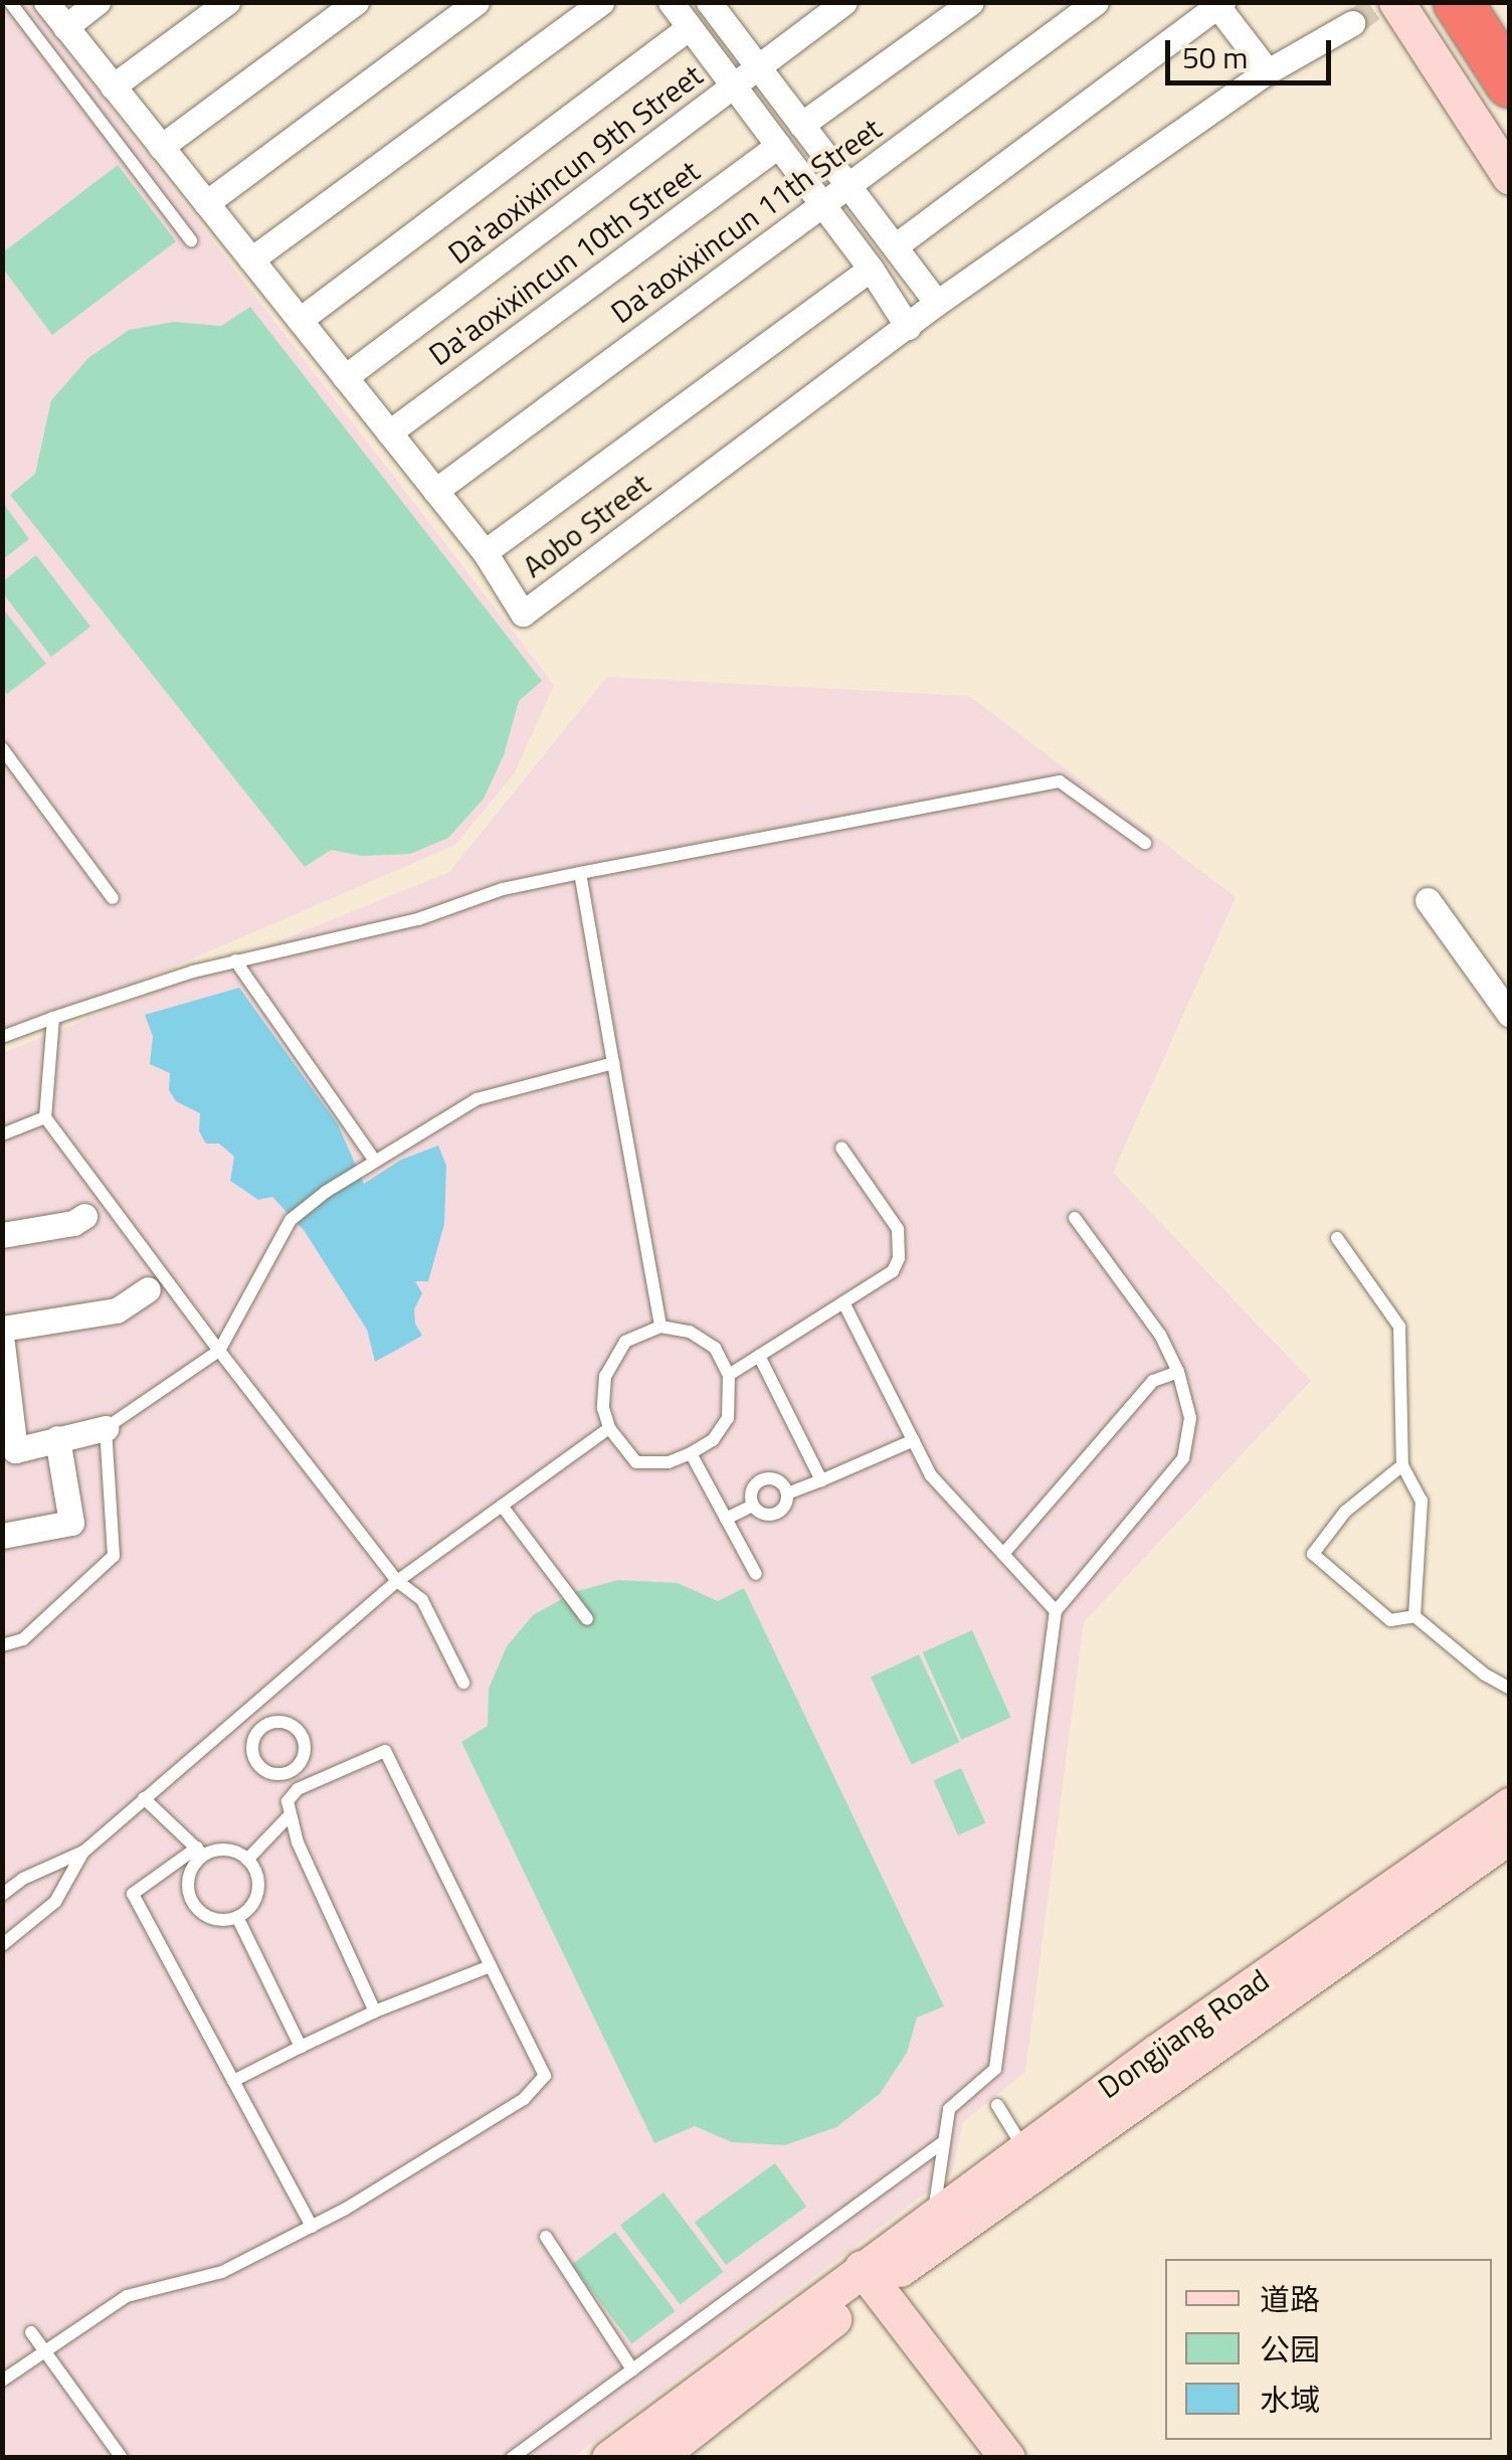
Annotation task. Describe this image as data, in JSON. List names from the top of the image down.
{
  "streets": {
    "street": [
      "Da'aoxixincun 9th Street",
      "Da'aoxixincun 11th Street",
      "Da'aoxixincun 10th Street",
      "Aobo Street",
      "Dongjiang Road"
    ]
  },
  "crossings": [
    ["Da'aoxixincun 9th Street", "Aobo Street"],
    ["Da'aoxixincun 11th Street", "Aobo Street"],
    ["Da'aoxixincun 10th Street", "Aobo Street"]
  ],
  "legend": ["道路", "公园", "水域"],
  "scale_bar": "50 m"
}
